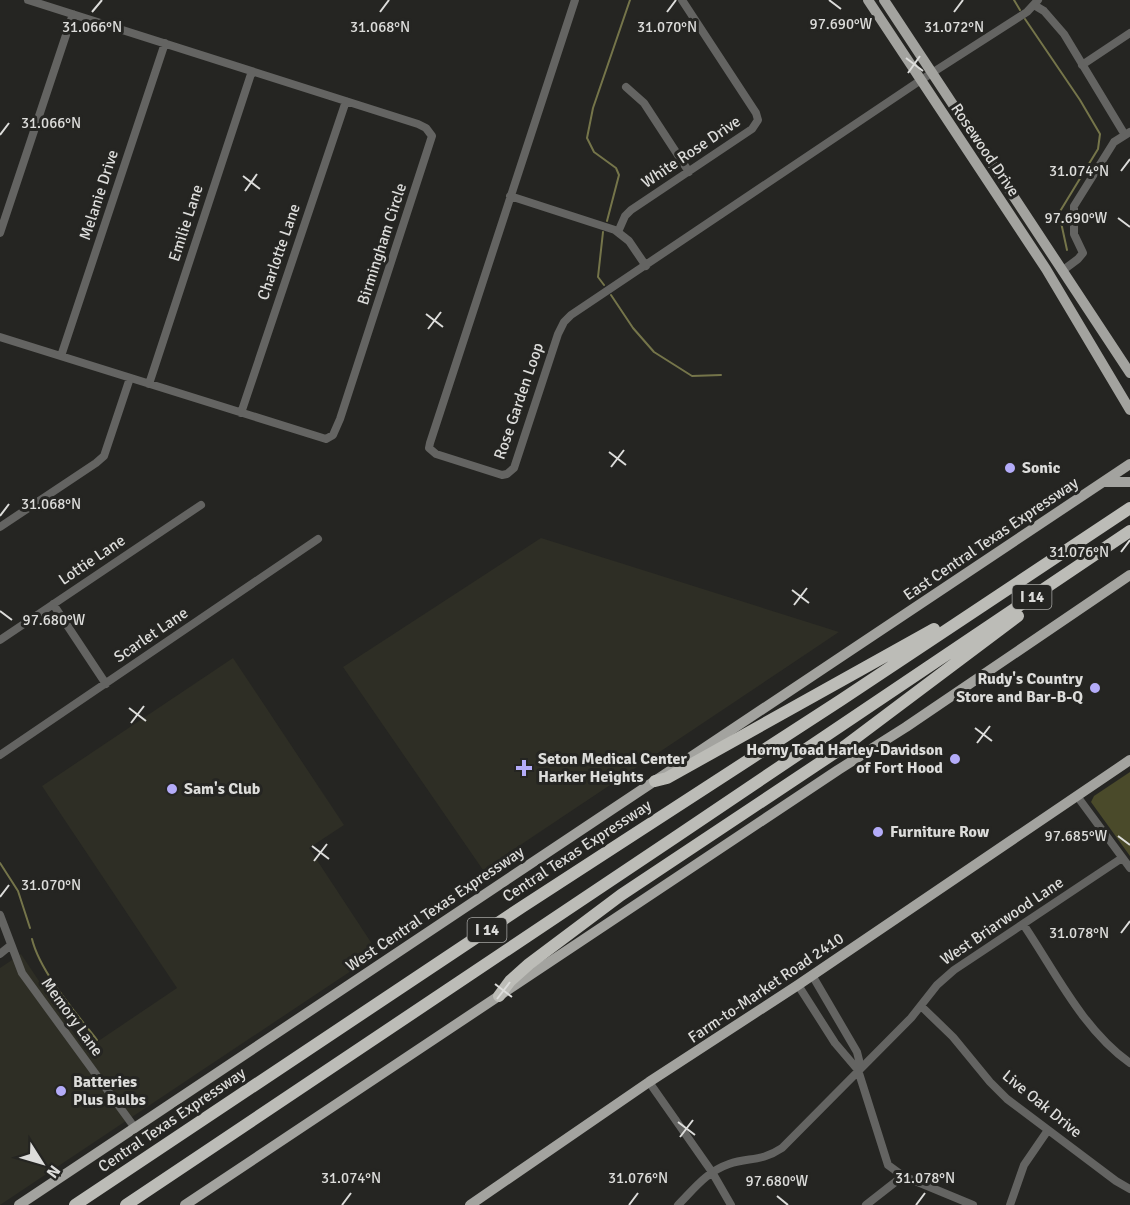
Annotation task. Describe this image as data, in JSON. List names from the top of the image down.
{
  "streets": {
    "highway": ["I 14", "Central Texas Expressway"],
    "main road": [
      "Rosewood Drive",
      "East Central Texas Expressway",
      "West Central Texas Expressway",
      "Farm-to-Market Road 2410"
    ],
    "street": [
      "White Rose Drive",
      "Melanie Drive",
      "Emilie Lane",
      "Birmingham Circle",
      "Charlotte Lane",
      "Rose Garden Loop",
      "Lottie Lane",
      "Scarlet Lane",
      "West Briarwood Lane",
      "Memory Lane",
      "Live Oak Drive"
    ]
  },
  "crossings": [
    ["Rosewood Drive", "Rose Garden Loop"],
    ["Melanie Drive", "Birmingham Circle"],
    ["Emilie Lane", "Birmingham Circle"],
    ["Birmingham Circle", "Charlotte Lane"],
    ["East Central Texas Expressway", "West Central Texas Expressway"],
    ["West Central Texas Expressway", "Memory Lane"],
    ["West Briarwood Lane", "Live Oak Drive"]
  ],
  "places": {
    "other": [
      "Sonic",
      "Rudy's Country Store and Bar-B-Q",
      "Horny Toad Harley-Davidson of Fort Hood",
      "Sam's Club",
      "Furniture Row",
      "Batteries Plus Bulbs"
    ],
    "health": ["Seton Medical Center Harker Heights"]
  },
  "north": "bottom right",
  "coordinates": [
    "97.690°W",
    "31.066°N",
    "31.068°N",
    "31.070°N",
    "31.072°N",
    "31.074°N",
    "31.076°N",
    "97.680°W",
    "97.685°W",
    "31.078°N"
  ]
}
